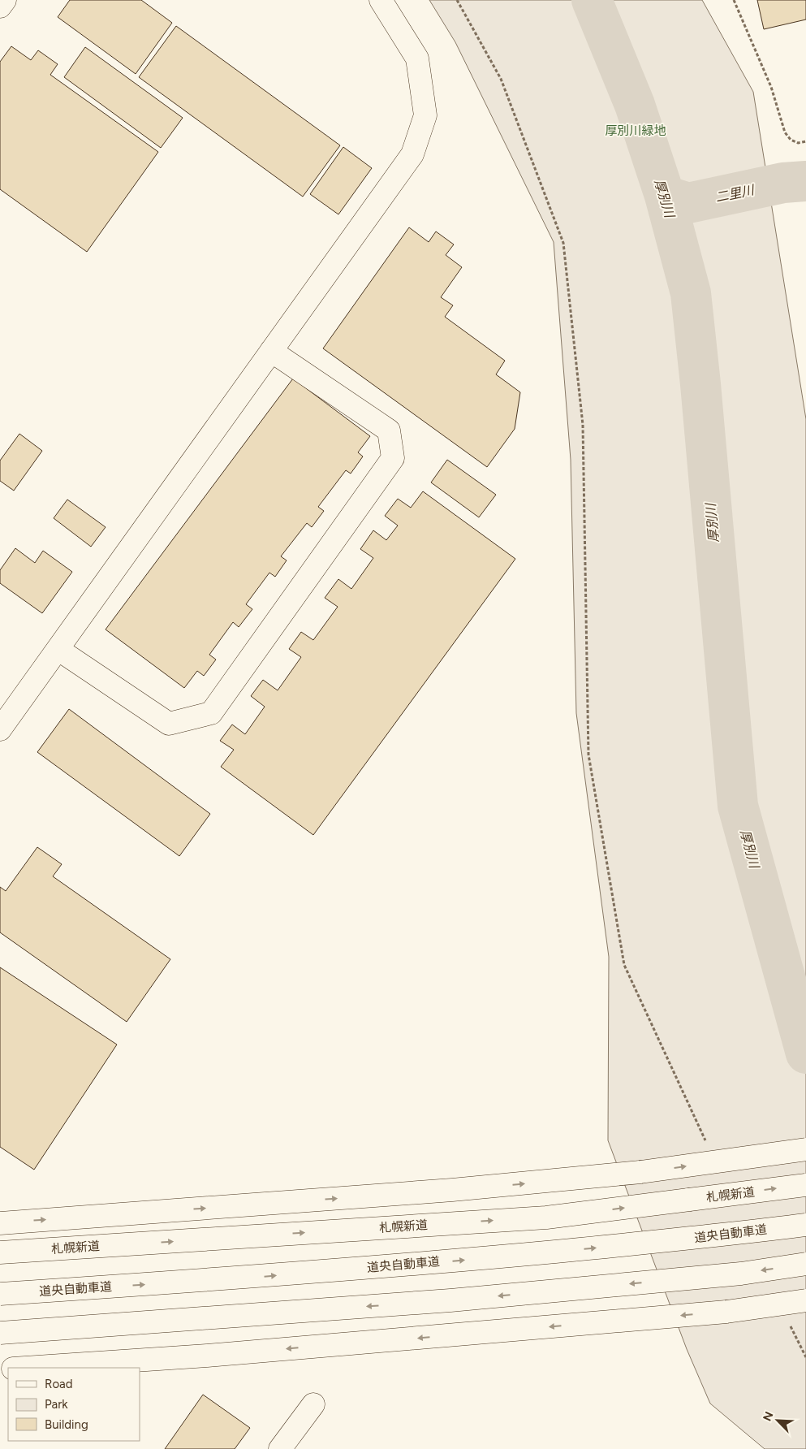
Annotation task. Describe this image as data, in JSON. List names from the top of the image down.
{
  "streets": {
    "main road": ["札幌新道", "道央自動車道"]
  },
  "water": ["二里川", "厚別川"],
  "parks": ["厚別川緑地"],
  "legend": ["Road", "Park", "Building"],
  "north": "top left"
}
